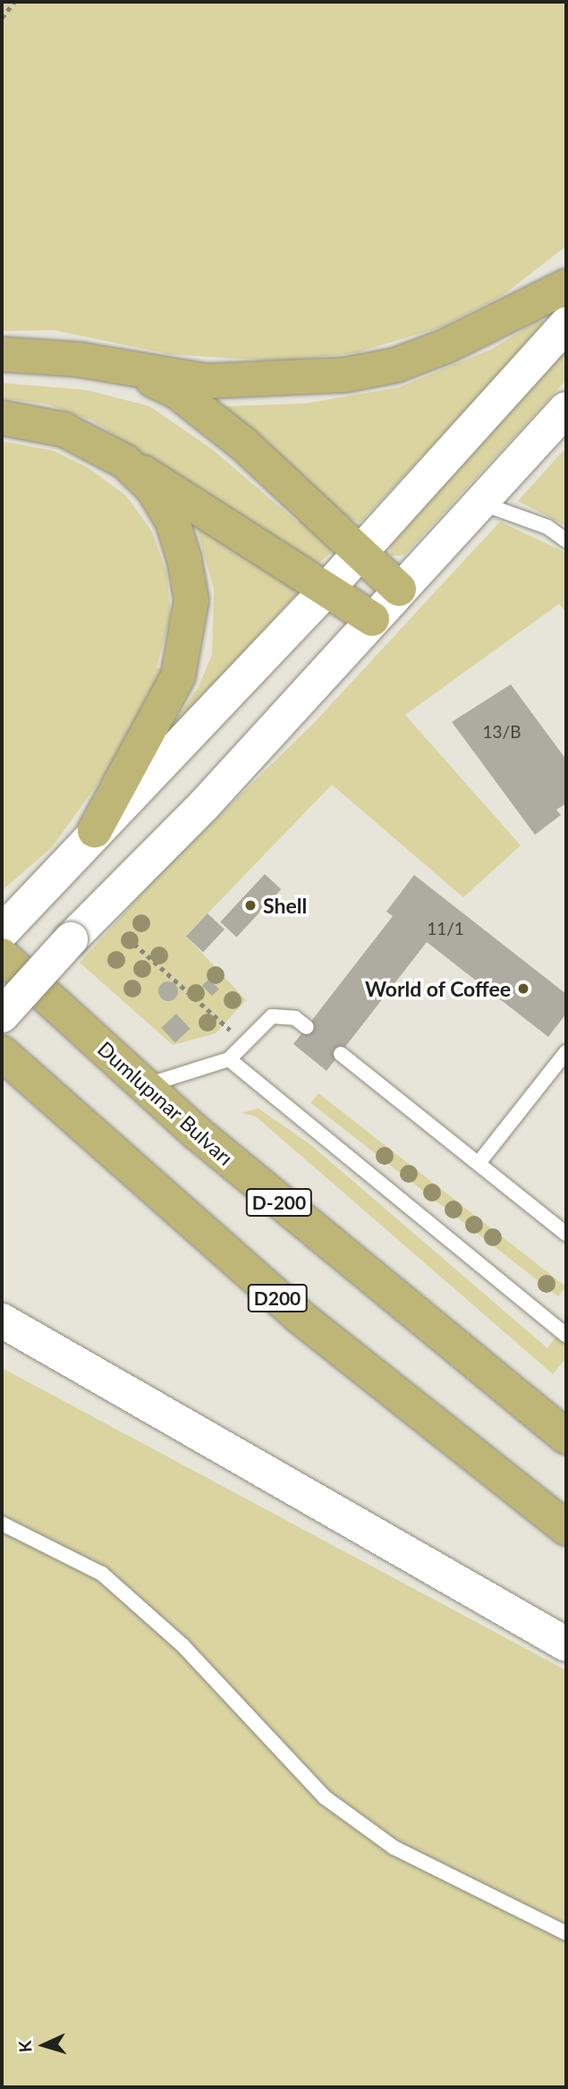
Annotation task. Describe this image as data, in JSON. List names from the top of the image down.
{
  "streets": {
    "highway": ["Dumlupınar Bulvarı", "D-200", "D200"]
  },
  "places": ["Shell", "World of Coffee"],
  "house_numbers": ["13/B", "11/1"],
  "north": "left"
}
